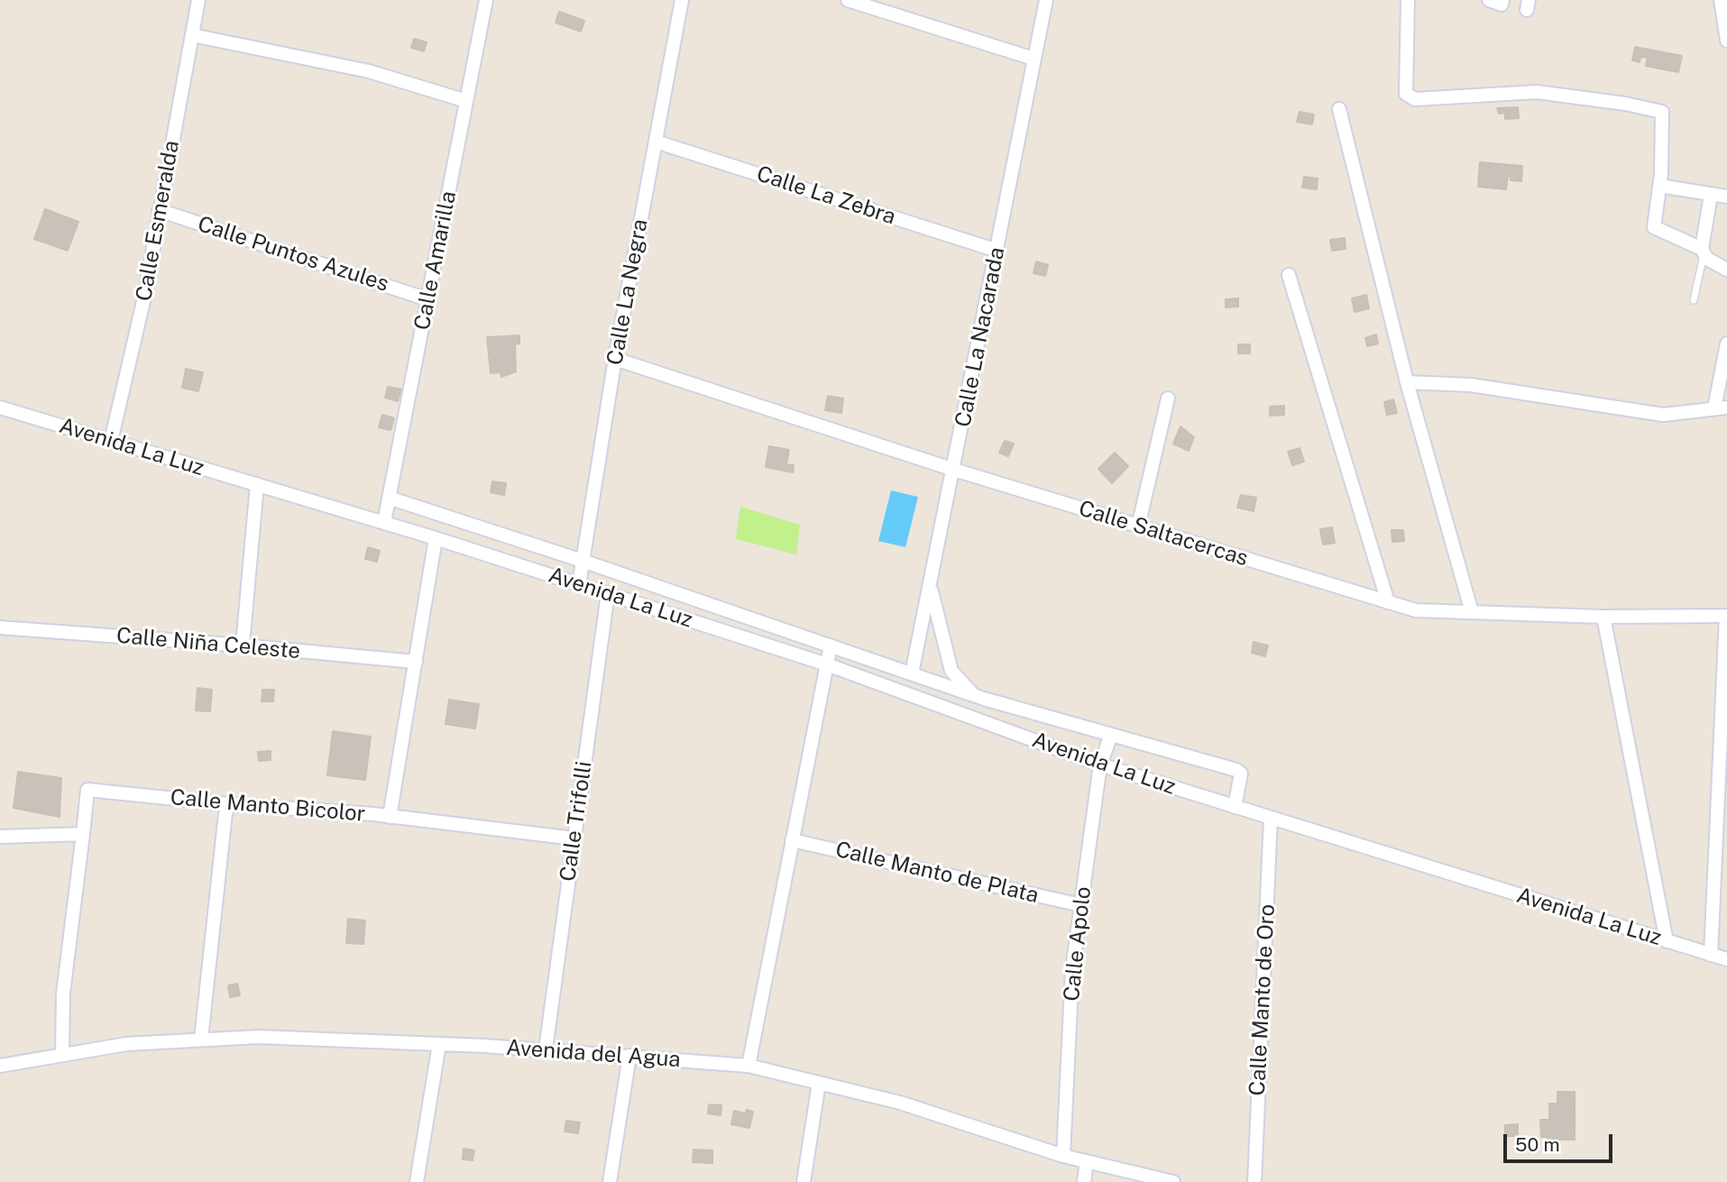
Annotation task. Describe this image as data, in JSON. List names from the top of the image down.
{
  "streets": {
    "street": [
      "Calle La Zebra",
      "Calle Esmeralda",
      "Calle Puntos Azules",
      "Calle Amarilla",
      "Calle La Negra",
      "Calle La Nacarada",
      "Avenida La Luz",
      "Calle Saltacercas",
      "Calle Niña Celeste",
      "Calle Manto Bicolor",
      "Calle Trifolli",
      "Calle Manto de Plata",
      "Calle Apolo",
      "Calle Manto de Oro",
      "Avenida del Agua"
    ]
  },
  "crossings": [
    ["Calle La Zebra", "Calle La Negra"],
    ["Calle La Zebra", "Calle La Nacarada"],
    ["Calle Esmeralda", "Calle Puntos Azules"],
    ["Calle Esmeralda", "Avenida La Luz"],
    ["Calle Puntos Azules", "Calle Amarilla"],
    ["Calle Amarilla", "Avenida La Luz"],
    ["Calle La Negra", "Avenida La Luz"],
    ["Calle La Negra", "Calle Saltacercas"],
    ["Calle La Nacarada", "Avenida La Luz"],
    ["Calle La Nacarada", "Calle Saltacercas"],
    ["Avenida La Luz", "Calle Trifolli"],
    ["Avenida La Luz", "Calle Apolo"],
    ["Avenida La Luz", "Calle Manto de Oro"],
    ["Calle Manto Bicolor", "Calle Trifolli"],
    ["Calle Trifolli", "Avenida del Agua"],
    ["Calle Manto de Plata", "Calle Apolo"],
    ["Calle Apolo", "Avenida del Agua"]
  ],
  "scale_bar": "50 m"
}
